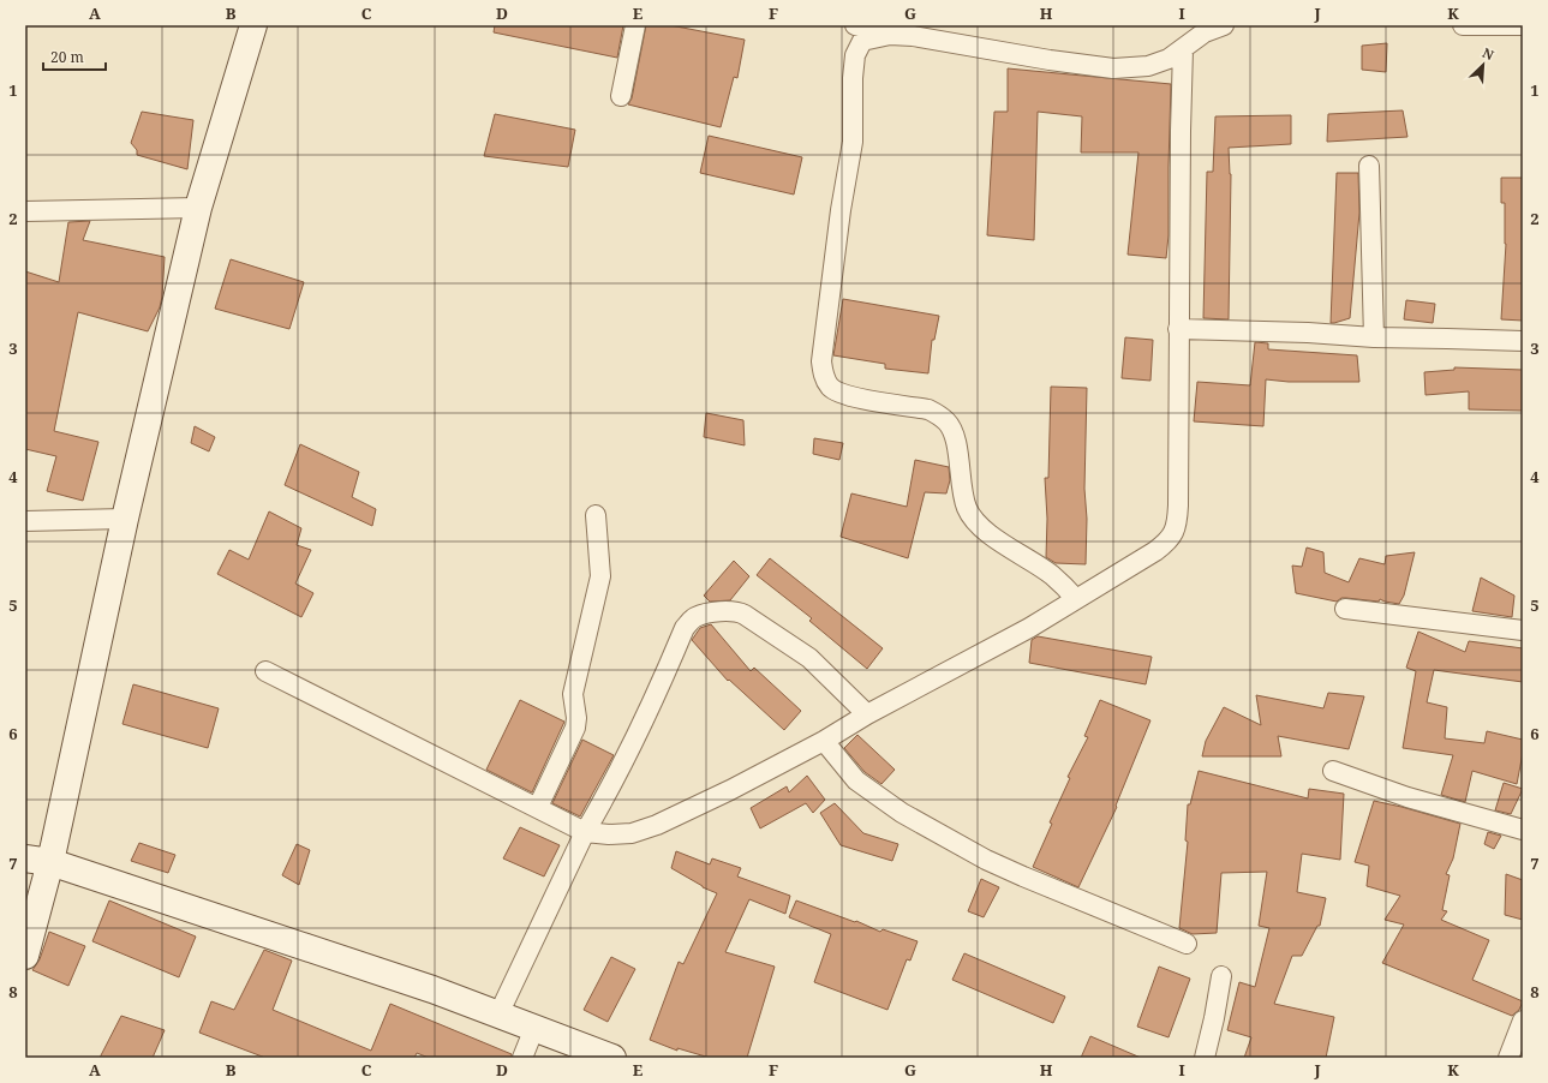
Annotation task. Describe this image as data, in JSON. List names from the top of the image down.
{
  "scale_bar": "20 m",
  "north": "top right",
  "grid": {
    "columns": [
      "A",
      "B",
      "C",
      "D",
      "E",
      "F",
      "G",
      "H",
      "I",
      "J",
      "K"
    ],
    "rows": [
      "1",
      "2",
      "3",
      "4",
      "5",
      "6",
      "7",
      "8"
    ]
  }
}
